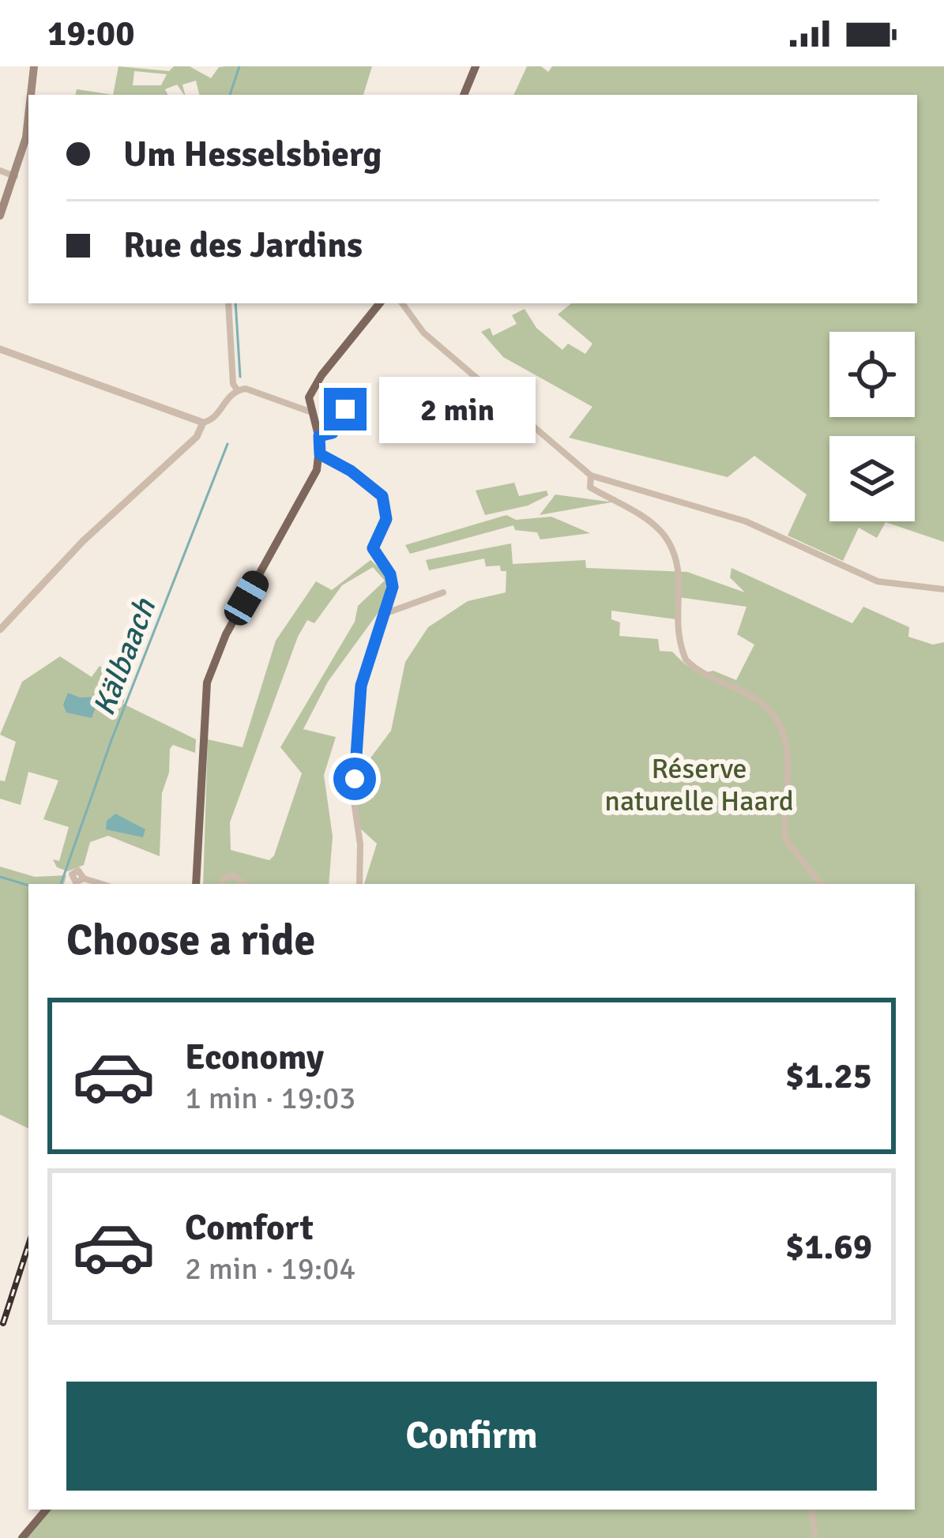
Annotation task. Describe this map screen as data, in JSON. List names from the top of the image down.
{
  "water": ["Kälbaach"],
  "parks": ["Réserve naturelle Haard"],
  "page": {
    "status": "19:00",
    "banner": ["Um Hesselsbierg", "Rue des Jardins"],
    "bubble": "2 min",
    "heading": "Choose a ride",
    "list": [
      {
        "name": "Economy",
        "note": "1 min · 19:03",
        "value": "$1.25"
      },
      {
        "name": "Comfort",
        "note": "2 min · 19:04",
        "value": "$1.69"
      }
    ],
    "buttons": "Confirm"
  }
}
